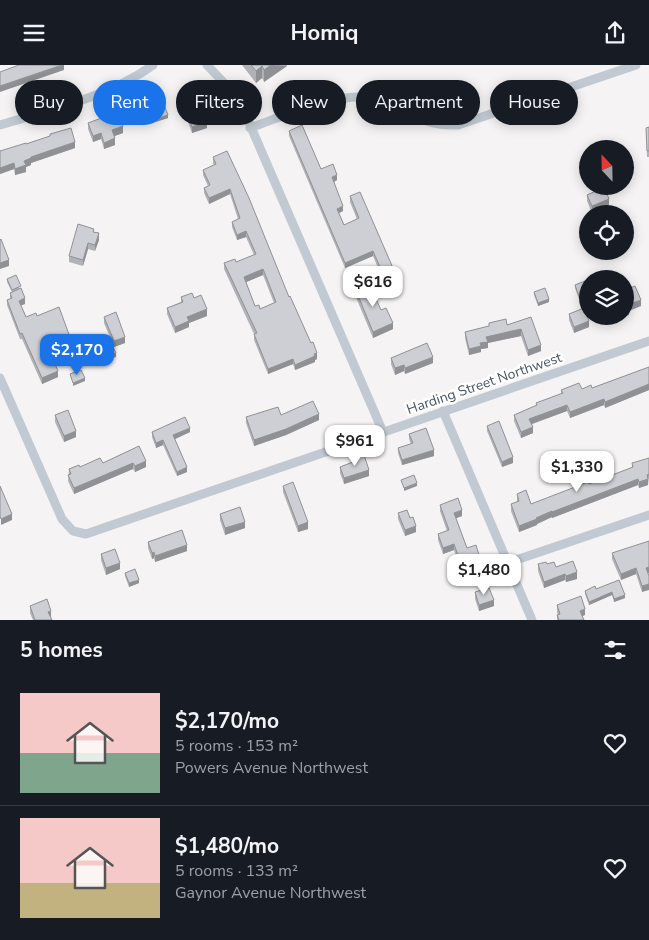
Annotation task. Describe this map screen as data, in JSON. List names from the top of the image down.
{
  "streets": {
    "street": ["Harding Street Northwest"]
  },
  "north": "top",
  "page": {
    "header": "Homiq",
    "chip": [
      "Buy",
      "Rent",
      "Filters",
      "New",
      "Apartment",
      "House"
    ],
    "price": [
      "$616",
      "$2,170",
      "$961",
      "$1,330",
      "$1,480"
    ],
    "heading": "5 homes",
    "list": [
      {
        "name": "$2,170/mo",
        "note": "5 rooms · 153 m² · Powers Avenue Northwest"
      },
      {
        "name": "$1,480/mo",
        "note": "5 rooms · 133 m² · Gaynor Avenue Northwest"
      }
    ]
  }
}
